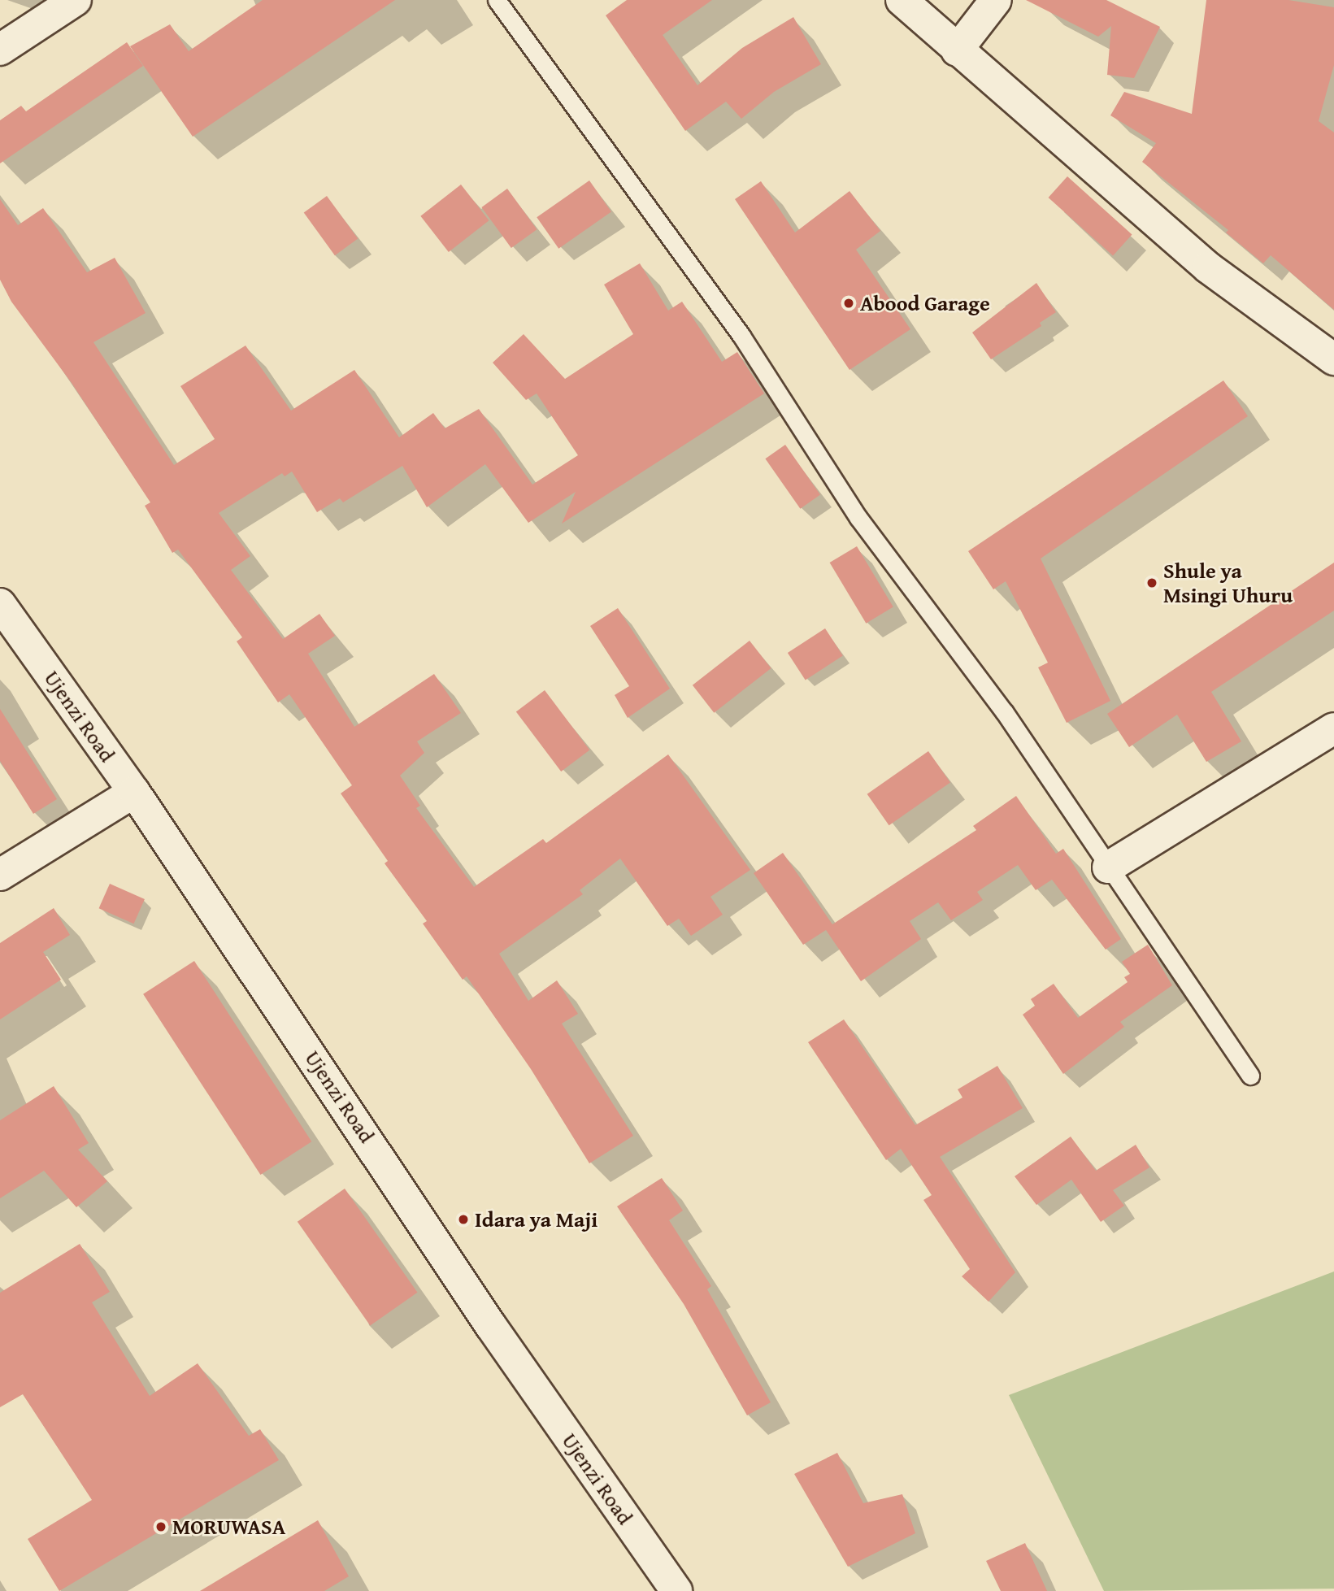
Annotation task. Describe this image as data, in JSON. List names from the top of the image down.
{
  "streets": {
    "street": ["Ujenzi Road"]
  },
  "places": [
    "Abood Garage",
    "Shule ya Msingi Uhuru",
    "Idara ya Maji",
    "MORUWASA"
  ]
}
